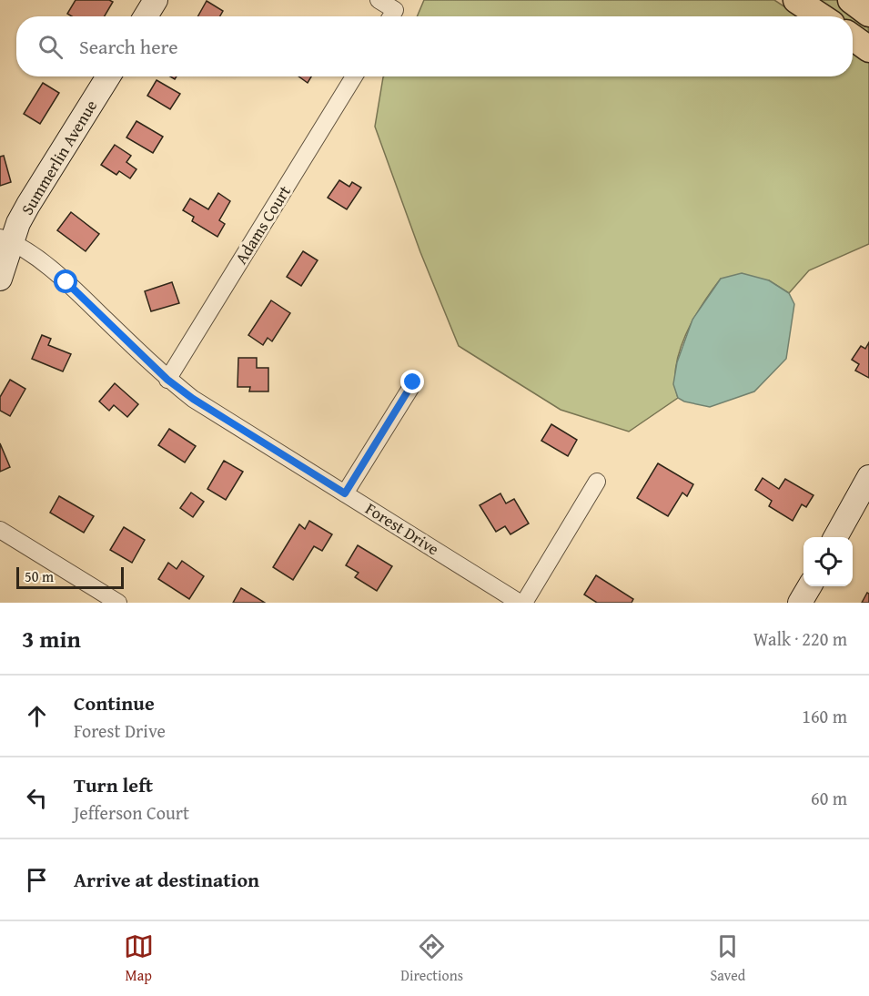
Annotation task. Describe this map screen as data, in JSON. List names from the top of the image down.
{
  "streets": {
    "street": ["Summerlin Avenue", "Adams Court", "Forest Drive"]
  },
  "crossings": [
    ["Summerlin Avenue", "Forest Drive"],
    ["Adams Court", "Forest Drive"]
  ],
  "scale_bar": "50 m",
  "page": {
    "search": "Search here",
    "scale": "50 m",
    "heading": ["3 min", "Walk · 220 m"],
    "list": [
      ["Continue", "Forest Drive", "160 m"],
      ["Turn left", "Jefferson Court", "60 m"],
      "Arrive at destination"
    ],
    "nav": ["Map", "Directions", "Saved"]
  }
}
